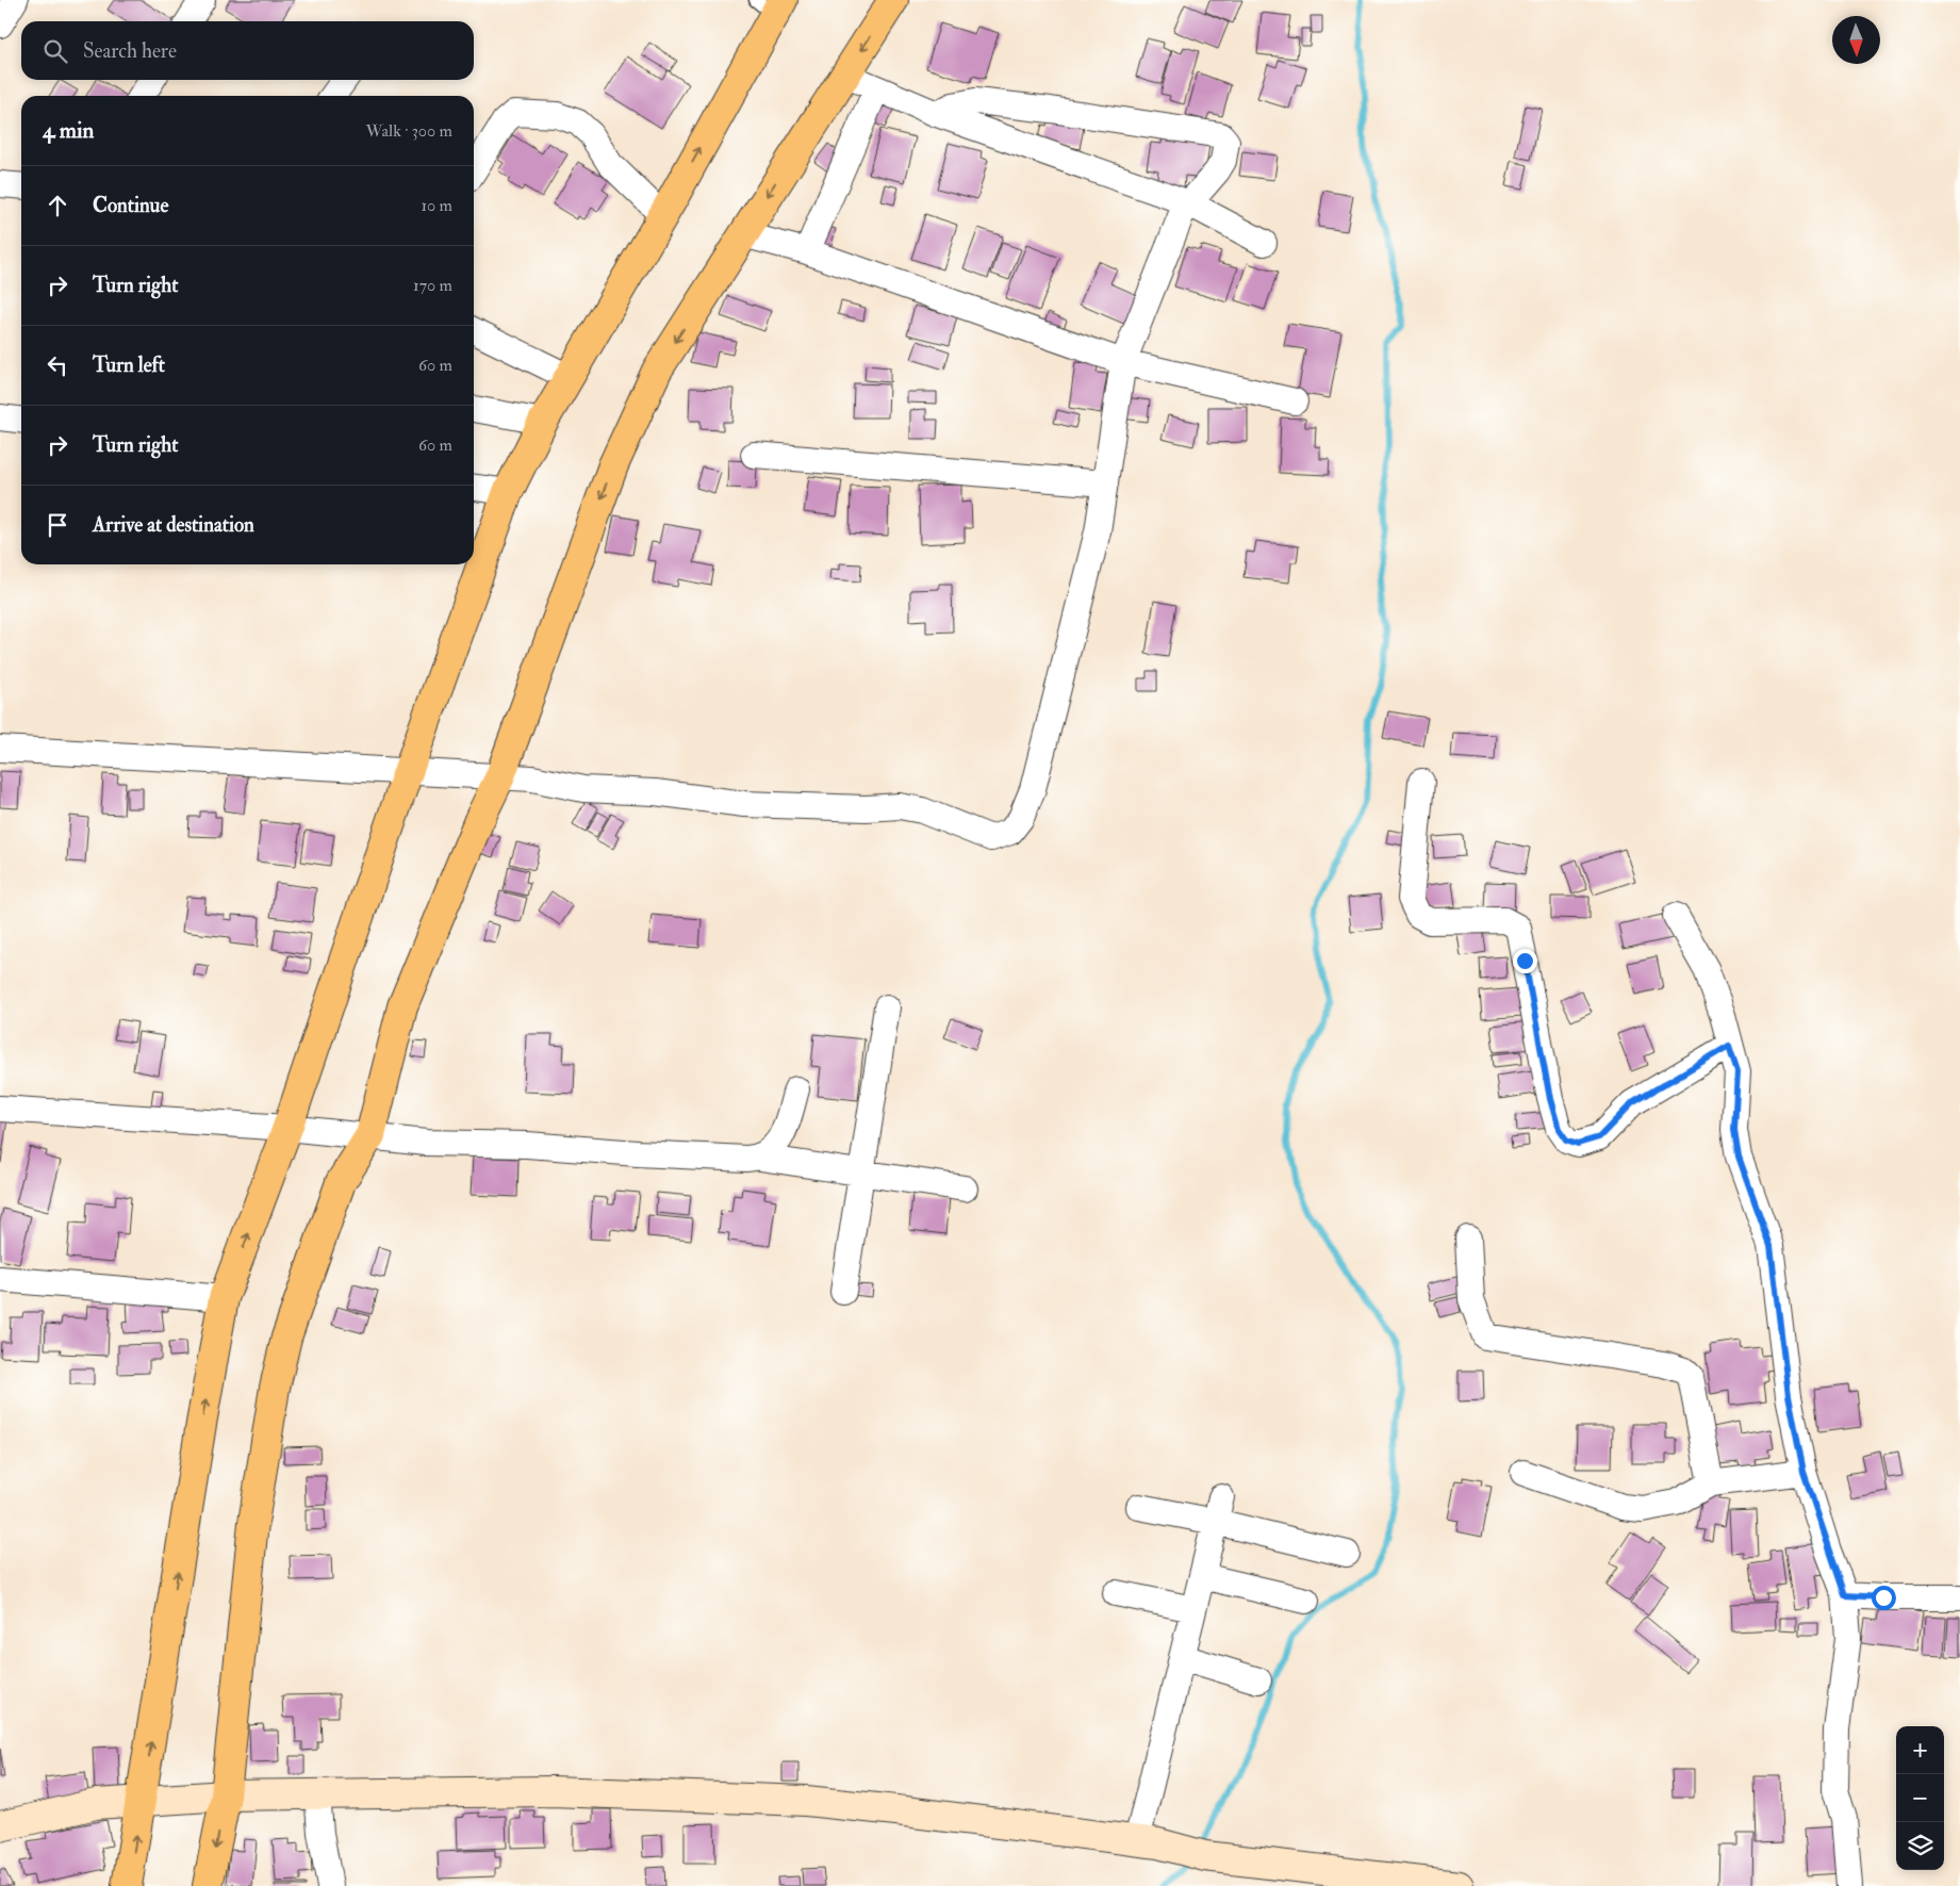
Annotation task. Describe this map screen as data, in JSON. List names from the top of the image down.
{
  "north": "bottom",
  "page": {
    "search": "Search here",
    "heading": ["4 min", "Walk · 300 m"],
    "list": [
      ["Continue", "10 m"],
      ["Turn right", "170 m"],
      ["Turn left", "60 m"],
      ["Turn right", "60 m"],
      "Arrive at destination"
    ],
    "map_buttons": ["+", "−"]
  }
}
